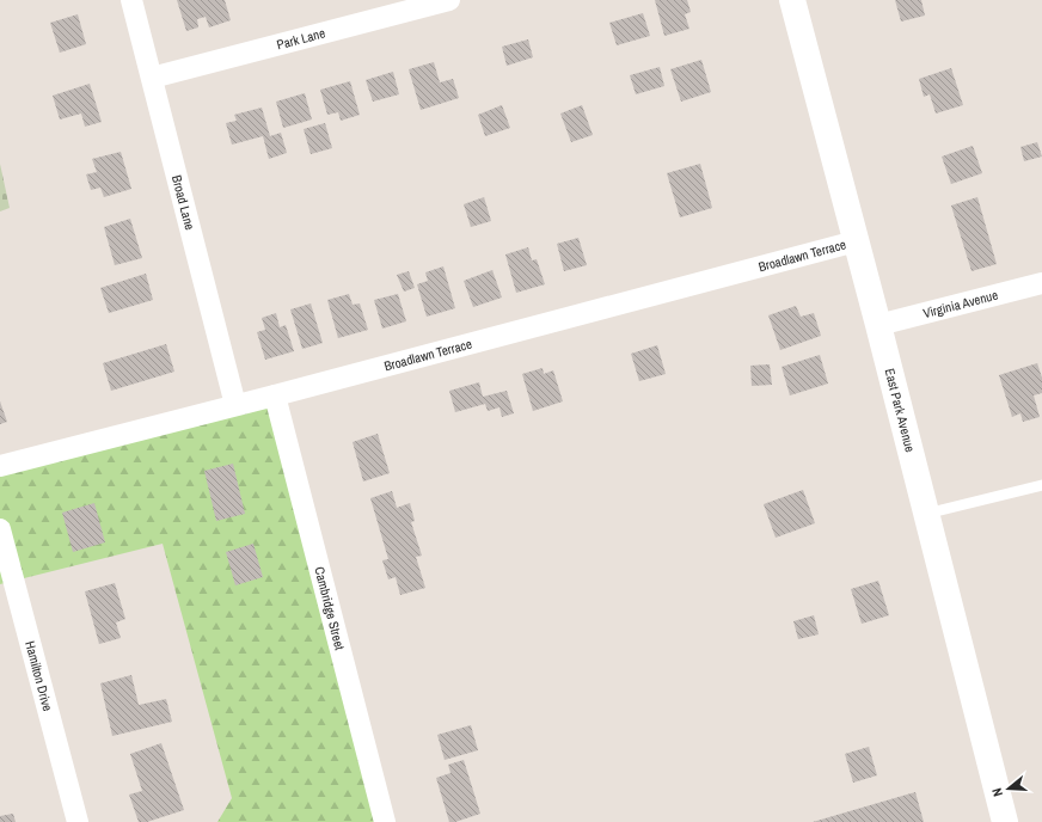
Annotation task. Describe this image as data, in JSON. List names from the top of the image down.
{
  "streets": {
    "main road": ["East Park Avenue"],
    "street": [
      "Park Lane",
      "Broad Lane",
      "Broadlawn Terrace",
      "Virginia Avenue",
      "Cambridge Street",
      "Hamilton Drive"
    ]
  },
  "crossings": [
    ["Park Lane", "Broad Lane"],
    ["Broad Lane", "Broadlawn Terrace"],
    ["Broadlawn Terrace", "East Park Avenue"],
    ["Broadlawn Terrace", "Cambridge Street"],
    ["Virginia Avenue", "East Park Avenue"]
  ],
  "north": "left"
}
